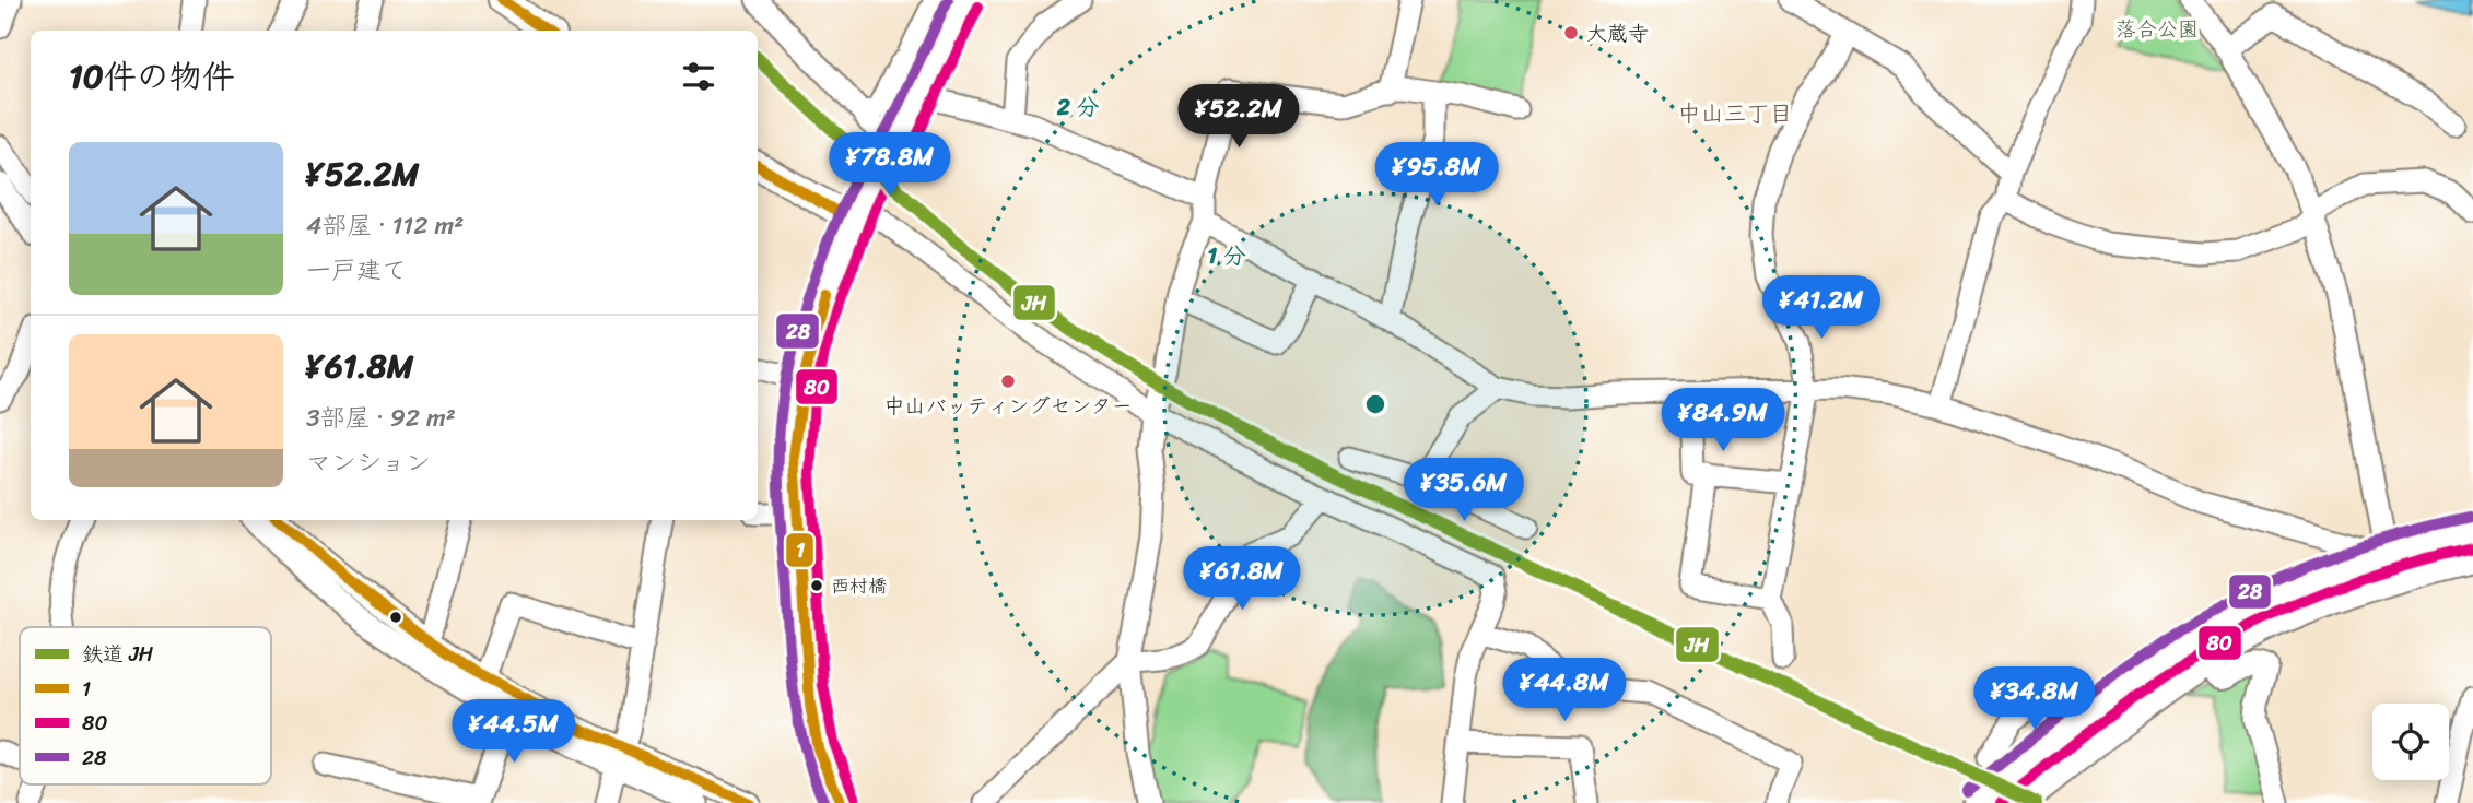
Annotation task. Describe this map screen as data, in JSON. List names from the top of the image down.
{
  "districts": ["中山三丁目"],
  "parks": ["落合公園"],
  "places": ["大蔵寺", "中山バッティングセンター", "西村橋"],
  "lines": [
    "transit line 1",
    "transit line 28",
    "transit line 80",
    "rail line JH"
  ],
  "legend": [
    "鉄道 JH",
    "1",
    "80",
    "28"
  ],
  "page": {
    "heading": "10件の物件",
    "price": [
      "¥52.2M",
      "¥78.8M",
      "¥95.8M",
      "¥41.2M",
      "¥84.9M",
      "¥35.6M",
      "¥61.8M",
      "¥44.8M",
      "¥34.8M",
      "¥44.5M"
    ],
    "list": [
      {
        "name": "¥52.2M",
        "note": "4部屋 · 112 m² · 一戸建て"
      },
      {
        "name": "¥61.8M",
        "note": "3部屋 · 92 m² · マンション"
      }
    ]
  },
  "rings": ["2 分", "1 分"]
}
